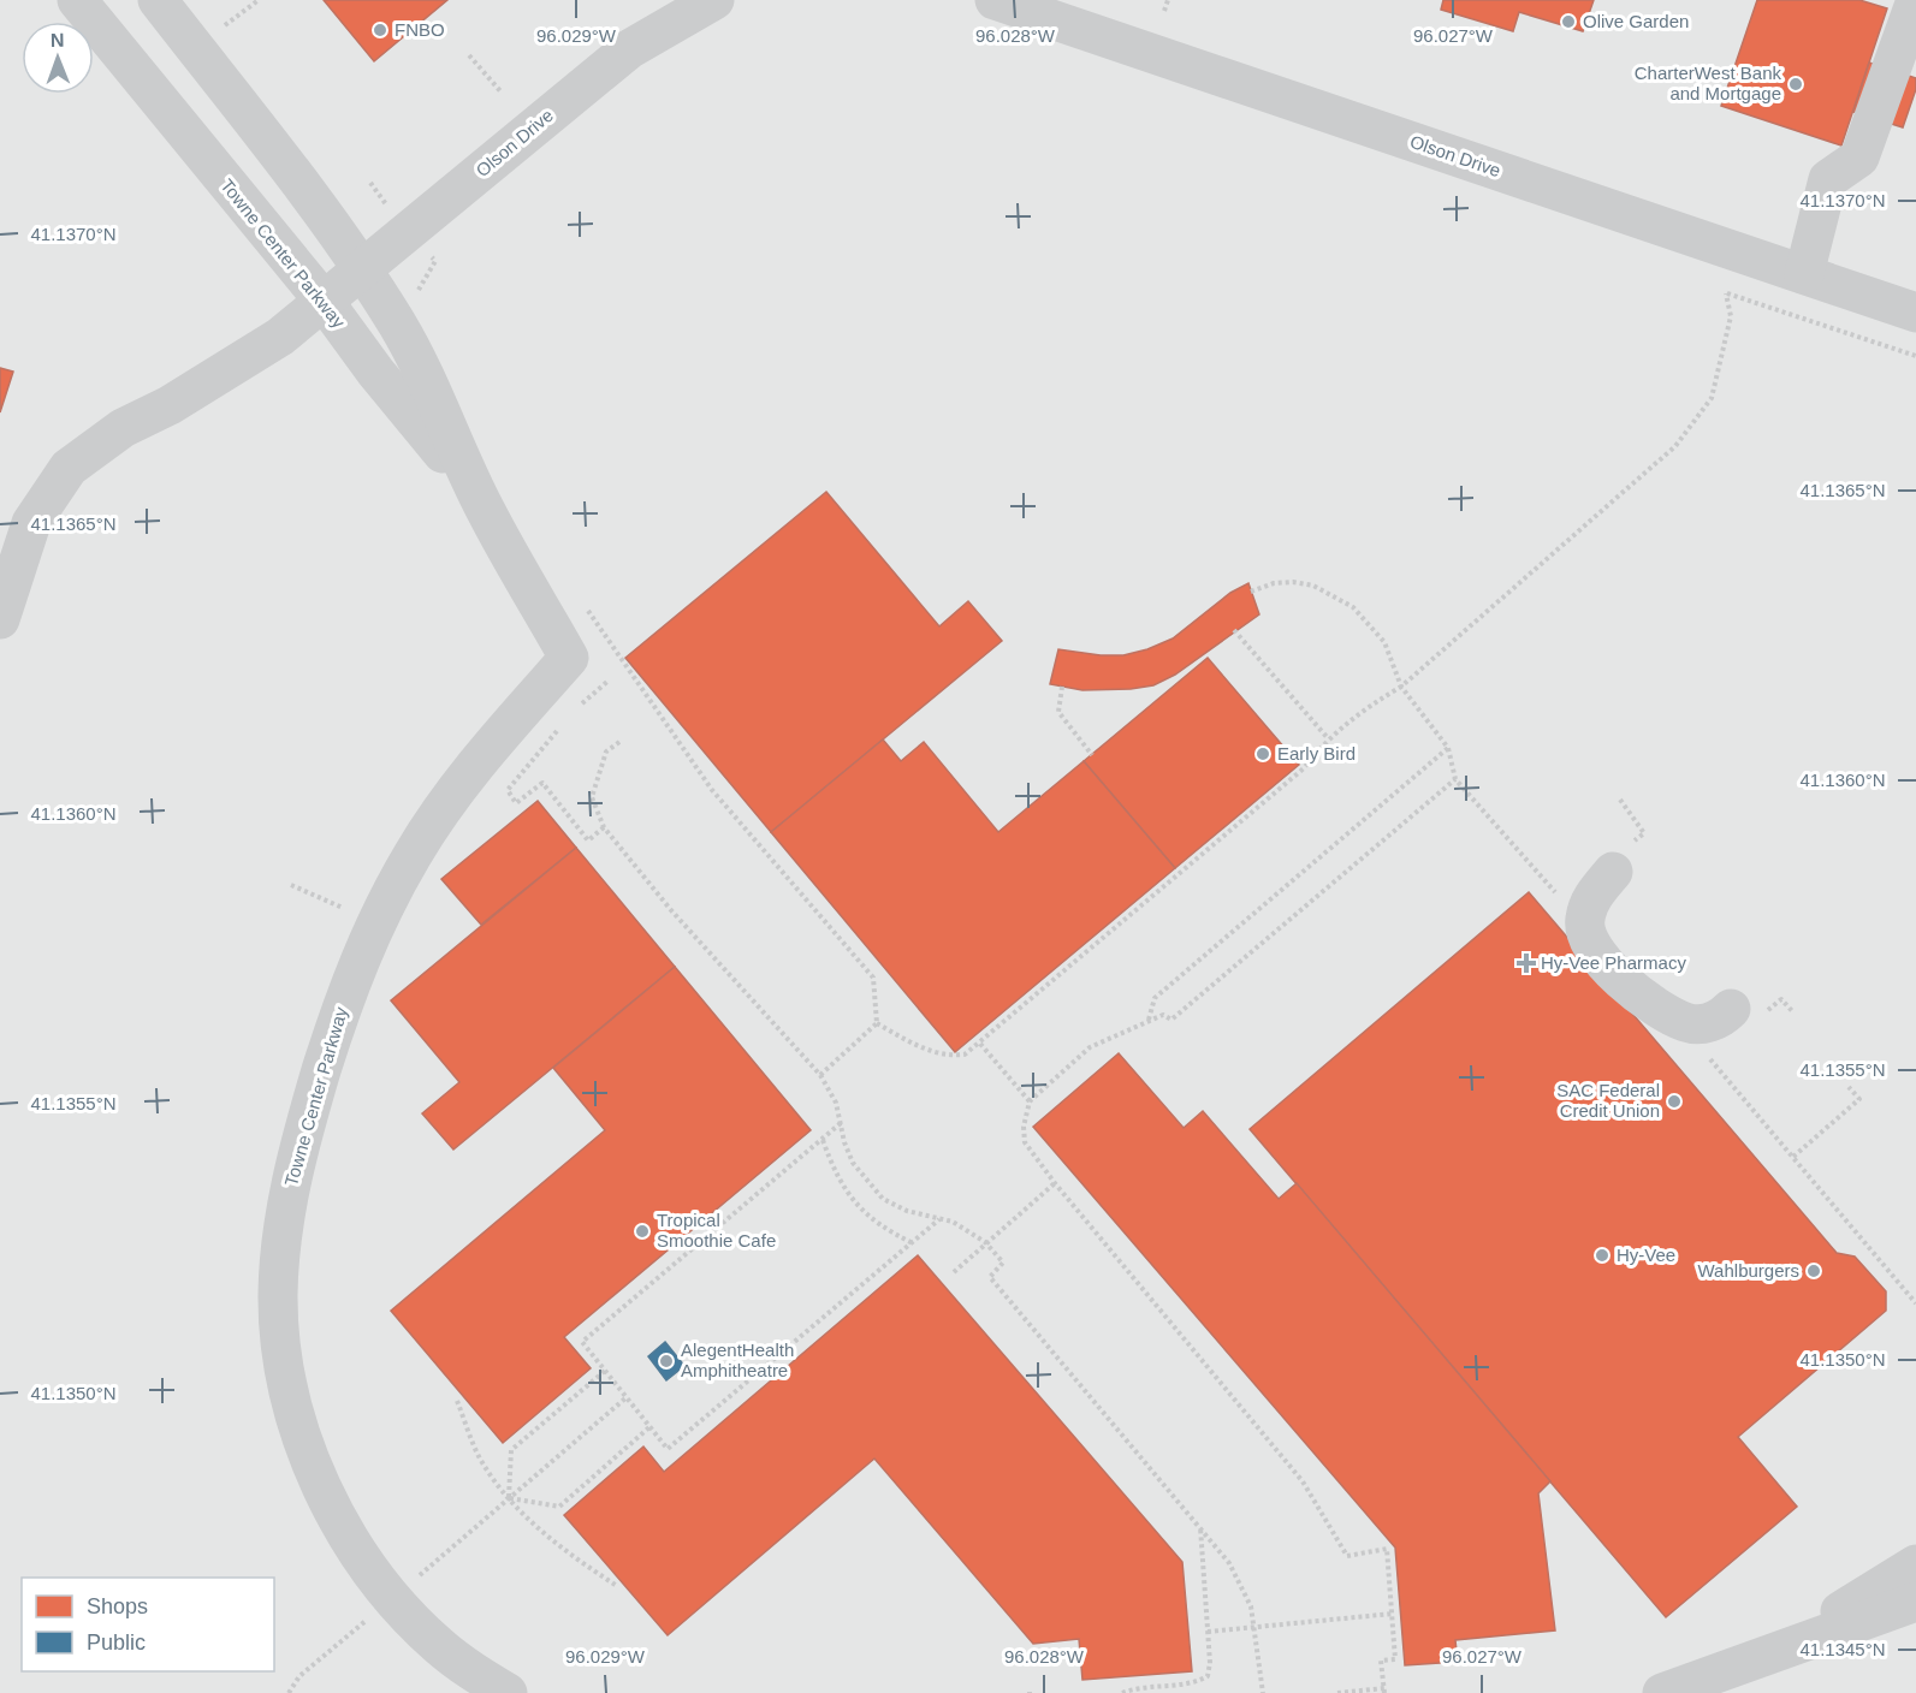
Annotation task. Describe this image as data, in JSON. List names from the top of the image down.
{
  "streets": {
    "street": ["Olson Drive", "Towne Center Parkway"]
  },
  "crossings": [
    ["Olson Drive", "Towne Center Parkway"]
  ],
  "places": {
    "other": [
      "Olive Garden",
      "FNBO",
      "CharterWest Bank and Mortgage",
      "Early Bird",
      "SAC Federal Credit Union",
      "Tropical Smoothie Cafe",
      "Hy-Vee",
      "Wahlburgers",
      "AlegentHealth Amphitheatre"
    ],
    "health": ["Hy-Vee Pharmacy"]
  },
  "legend": ["Shops", "Public"],
  "north": "top",
  "coordinates": [
    "96.029°W",
    "96.028°W",
    "96.027°W",
    "41.1370°N",
    "41.1365°N",
    "41.1360°N",
    "41.1355°N",
    "41.1350°N",
    "41.1345°N"
  ]
}
